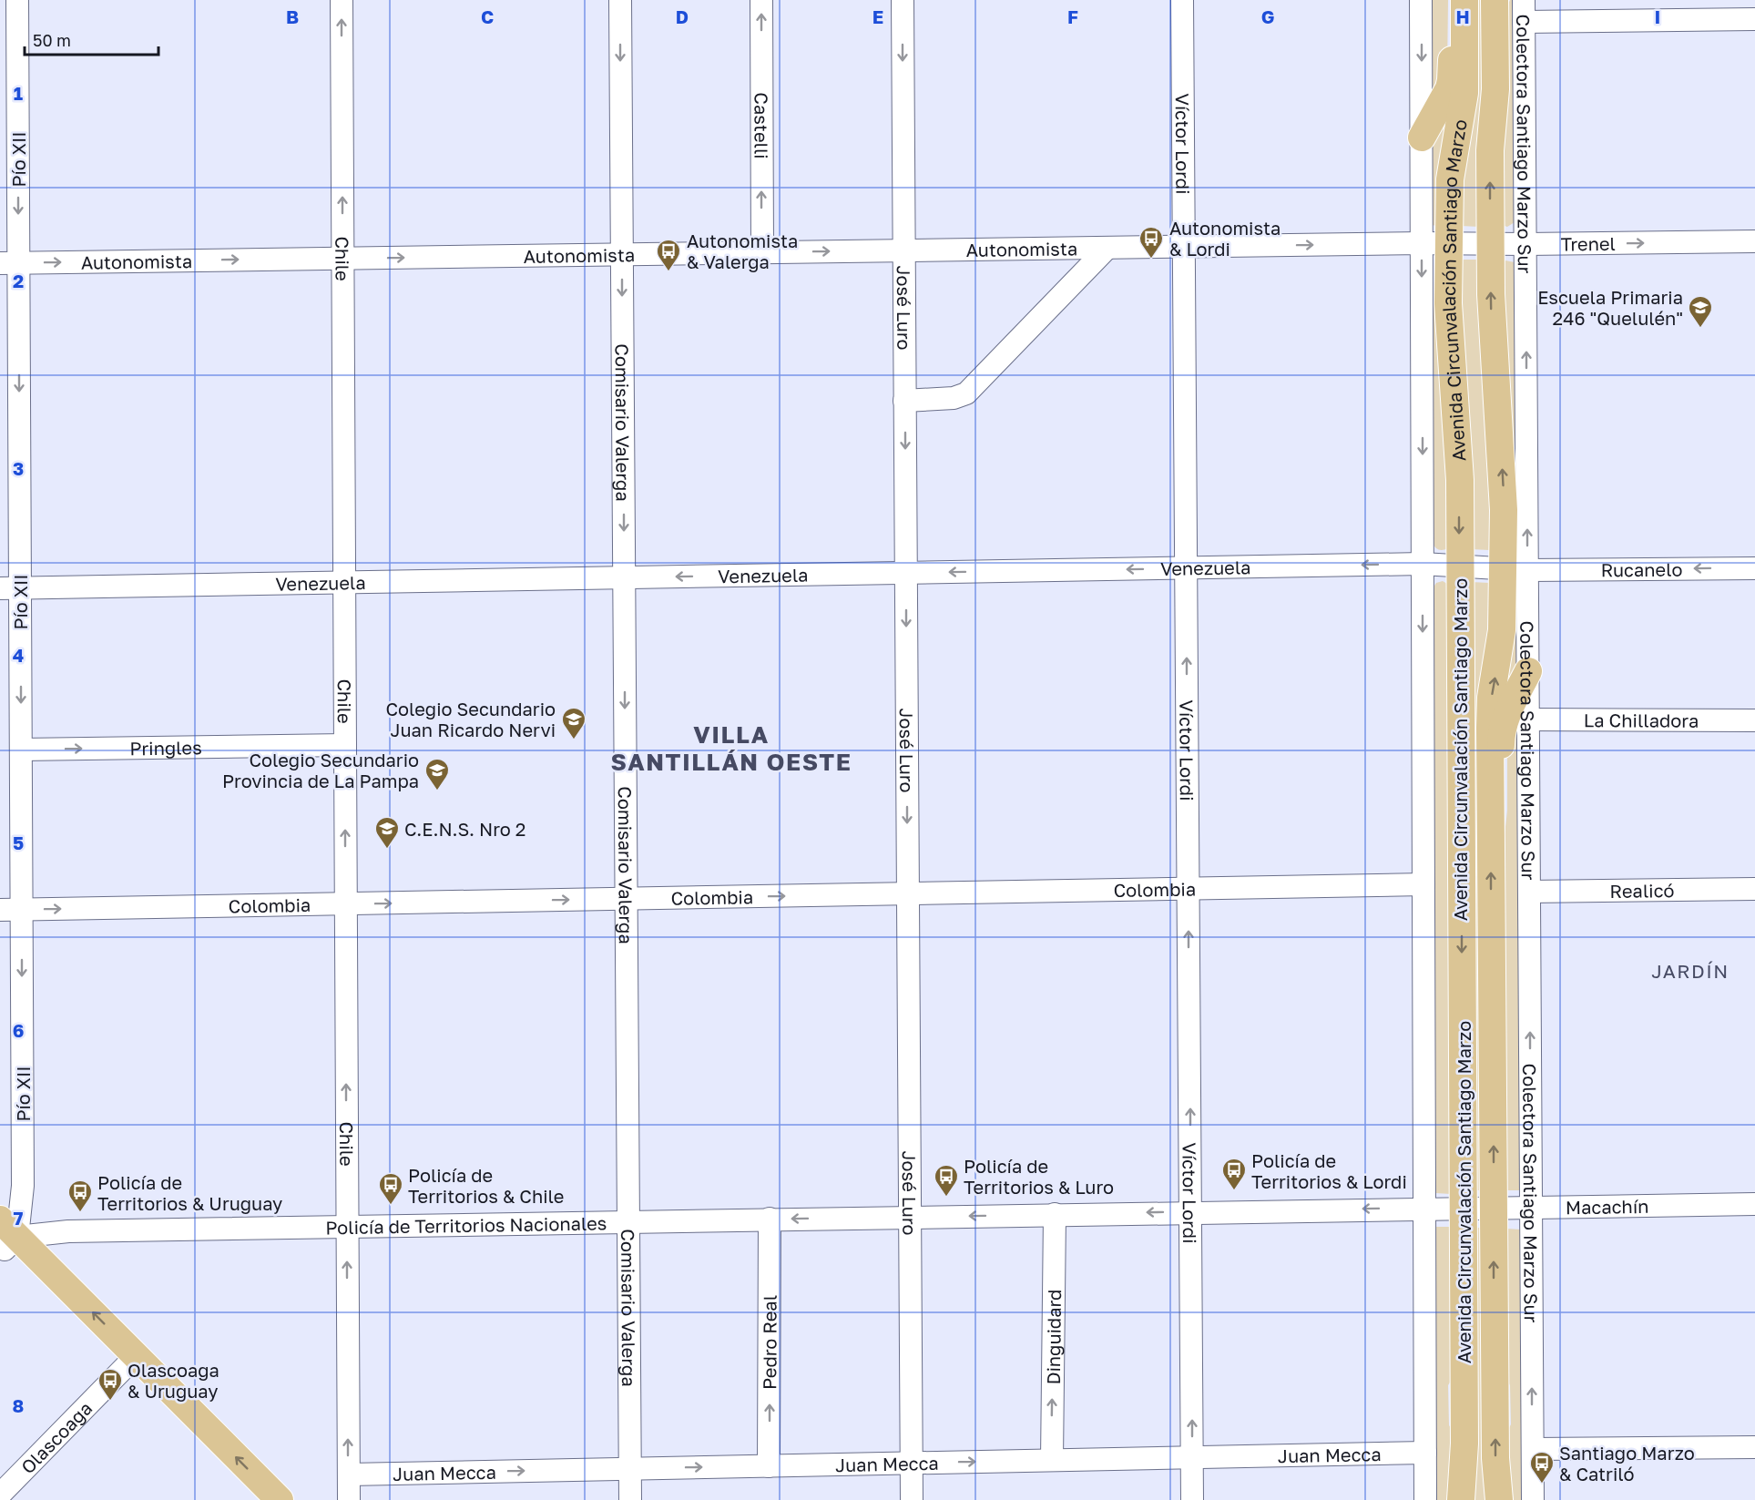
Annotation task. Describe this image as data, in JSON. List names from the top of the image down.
{
  "streets": {
    "main road": ["Avenida Circunvalación Santiago Marzo"],
    "street": [
      "Castelli",
      "Víctor Lordi",
      "Colectora Santiago Marzo Sur",
      "Pío XII",
      "Trenel",
      "Autonomista",
      "Chile",
      "José Luro",
      "Comisario Valerga",
      "Venezuela",
      "Rucanelo",
      "La Chilladora",
      "Pringles",
      "Colombia",
      "Realicó",
      "Macachín",
      "Policía de Territorios Nacionales",
      "Dinguidard",
      "Pedro Real",
      "Olascoaga",
      "Juan Mecca"
    ]
  },
  "crossings": [
    ["Castelli", "Autonomista"],
    ["Víctor Lordi", "Autonomista"],
    ["Víctor Lordi", "Venezuela"],
    ["Víctor Lordi", "Colombia"],
    ["Víctor Lordi", "Policía de Territorios Nacionales"],
    ["Víctor Lordi", "Juan Mecca"],
    ["Colectora Santiago Marzo Sur", "Trenel"],
    ["Colectora Santiago Marzo Sur", "Avenida Circunvalación Santiago Marzo"],
    ["Colectora Santiago Marzo Sur", "Venezuela"],
    ["Colectora Santiago Marzo Sur", "Rucanelo"],
    ["Colectora Santiago Marzo Sur", "La Chilladora"],
    ["Colectora Santiago Marzo Sur", "Realicó"],
    ["Colectora Santiago Marzo Sur", "Macachín"],
    ["Pío XII", "Autonomista"],
    ["Pío XII", "Venezuela"],
    ["Pío XII", "Pringles"],
    ["Pío XII", "Colombia"],
    ["Pío XII", "Policía de Territorios Nacionales"],
    ["Trenel", "Autonomista"],
    ["Trenel", "Avenida Circunvalación Santiago Marzo"],
    ["Autonomista", "Chile"],
    ["Autonomista", "José Luro"],
    ["Autonomista", "Comisario Valerga"],
    ["Chile", "Venezuela"],
    ["Chile", "Pringles"],
    ["Chile", "Colombia"],
    ["Chile", "Policía de Territorios Nacionales"],
    ["Chile", "Juan Mecca"],
    ["Avenida Circunvalación Santiago Marzo", "Venezuela"],
    ["Avenida Circunvalación Santiago Marzo", "Rucanelo"],
    ["Avenida Circunvalación Santiago Marzo", "Macachín"],
    ["José Luro", "Venezuela"],
    ["José Luro", "Colombia"],
    ["José Luro", "Policía de Territorios Nacionales"],
    ["José Luro", "Juan Mecca"],
    ["Comisario Valerga", "Venezuela"],
    ["Comisario Valerga", "Colombia"],
    ["Comisario Valerga", "Policía de Territorios Nacionales"],
    ["Comisario Valerga", "Juan Mecca"],
    ["Venezuela", "Rucanelo"],
    ["Macachín", "Policía de Territorios Nacionales"],
    ["Policía de Territorios Nacionales", "Dinguidard"],
    ["Policía de Territorios Nacionales", "Pedro Real"],
    ["Dinguidard", "Juan Mecca"],
    ["Pedro Real", "Juan Mecca"]
  ],
  "one_way": [
    "Castelli",
    "Víctor Lordi",
    "Pío XII",
    "Trenel",
    "Autonomista",
    "Chile",
    "José Luro",
    "Comisario Valerga",
    "Venezuela",
    "Rucanelo",
    "Pringles",
    "Colombia",
    "Policía de Territorios Nacionales",
    "Dinguidard",
    "Pedro Real",
    "Juan Mecca"
  ],
  "districts": ["VILLA SANTILLÁN OESTE", "JARDÍN"],
  "places": {
    "bus stop": [
      "Autonomista & Lordi",
      "Autonomista & Valerga",
      "Policía de Territorios & Lordi",
      "Policía de Territorios & Luro",
      "Policía de Territorios & Chile",
      "Policía de Territorios & Uruguay",
      "Olascoaga & Uruguay",
      "Santiago Marzo & Catriló"
    ],
    "school or university": [
      "Escuela Primaria 246 \"Quelulén\"",
      "Colegio Secundario Juan Ricardo Nervi",
      "Colegio Secundario Provincia de La Pampa",
      "C.E.N.S. Nro 2"
    ]
  },
  "scale_bar": "50 m",
  "grid": {
    "columns": [
      "B",
      "C",
      "D",
      "E",
      "F",
      "G",
      "H",
      "I"
    ],
    "rows": [
      "1",
      "2",
      "3",
      "4",
      "5",
      "6",
      "7",
      "8"
    ]
  }
}
